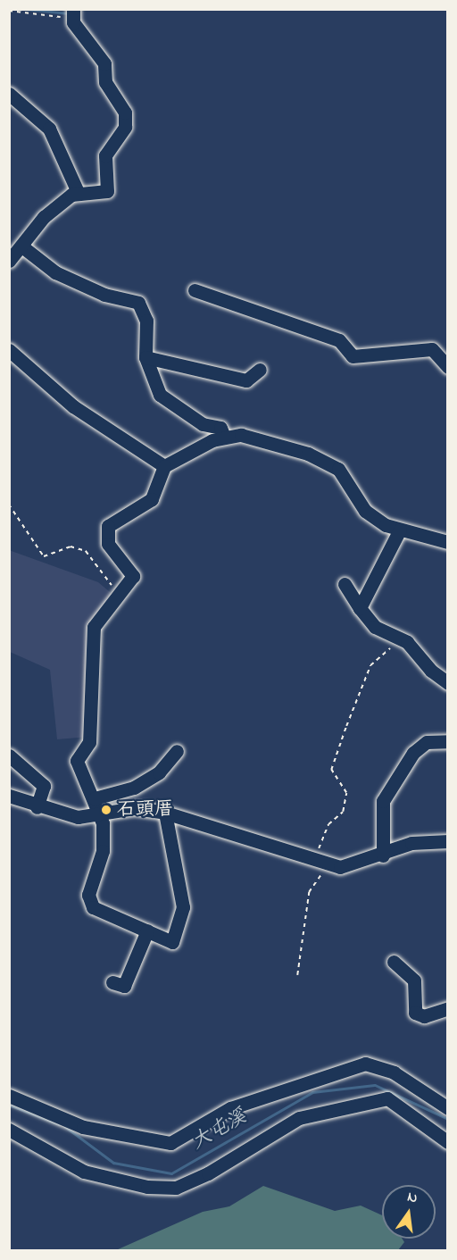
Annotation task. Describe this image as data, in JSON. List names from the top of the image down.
{
  "water": ["大屯溪"],
  "places": ["石頭厝"],
  "north": "top"
}
